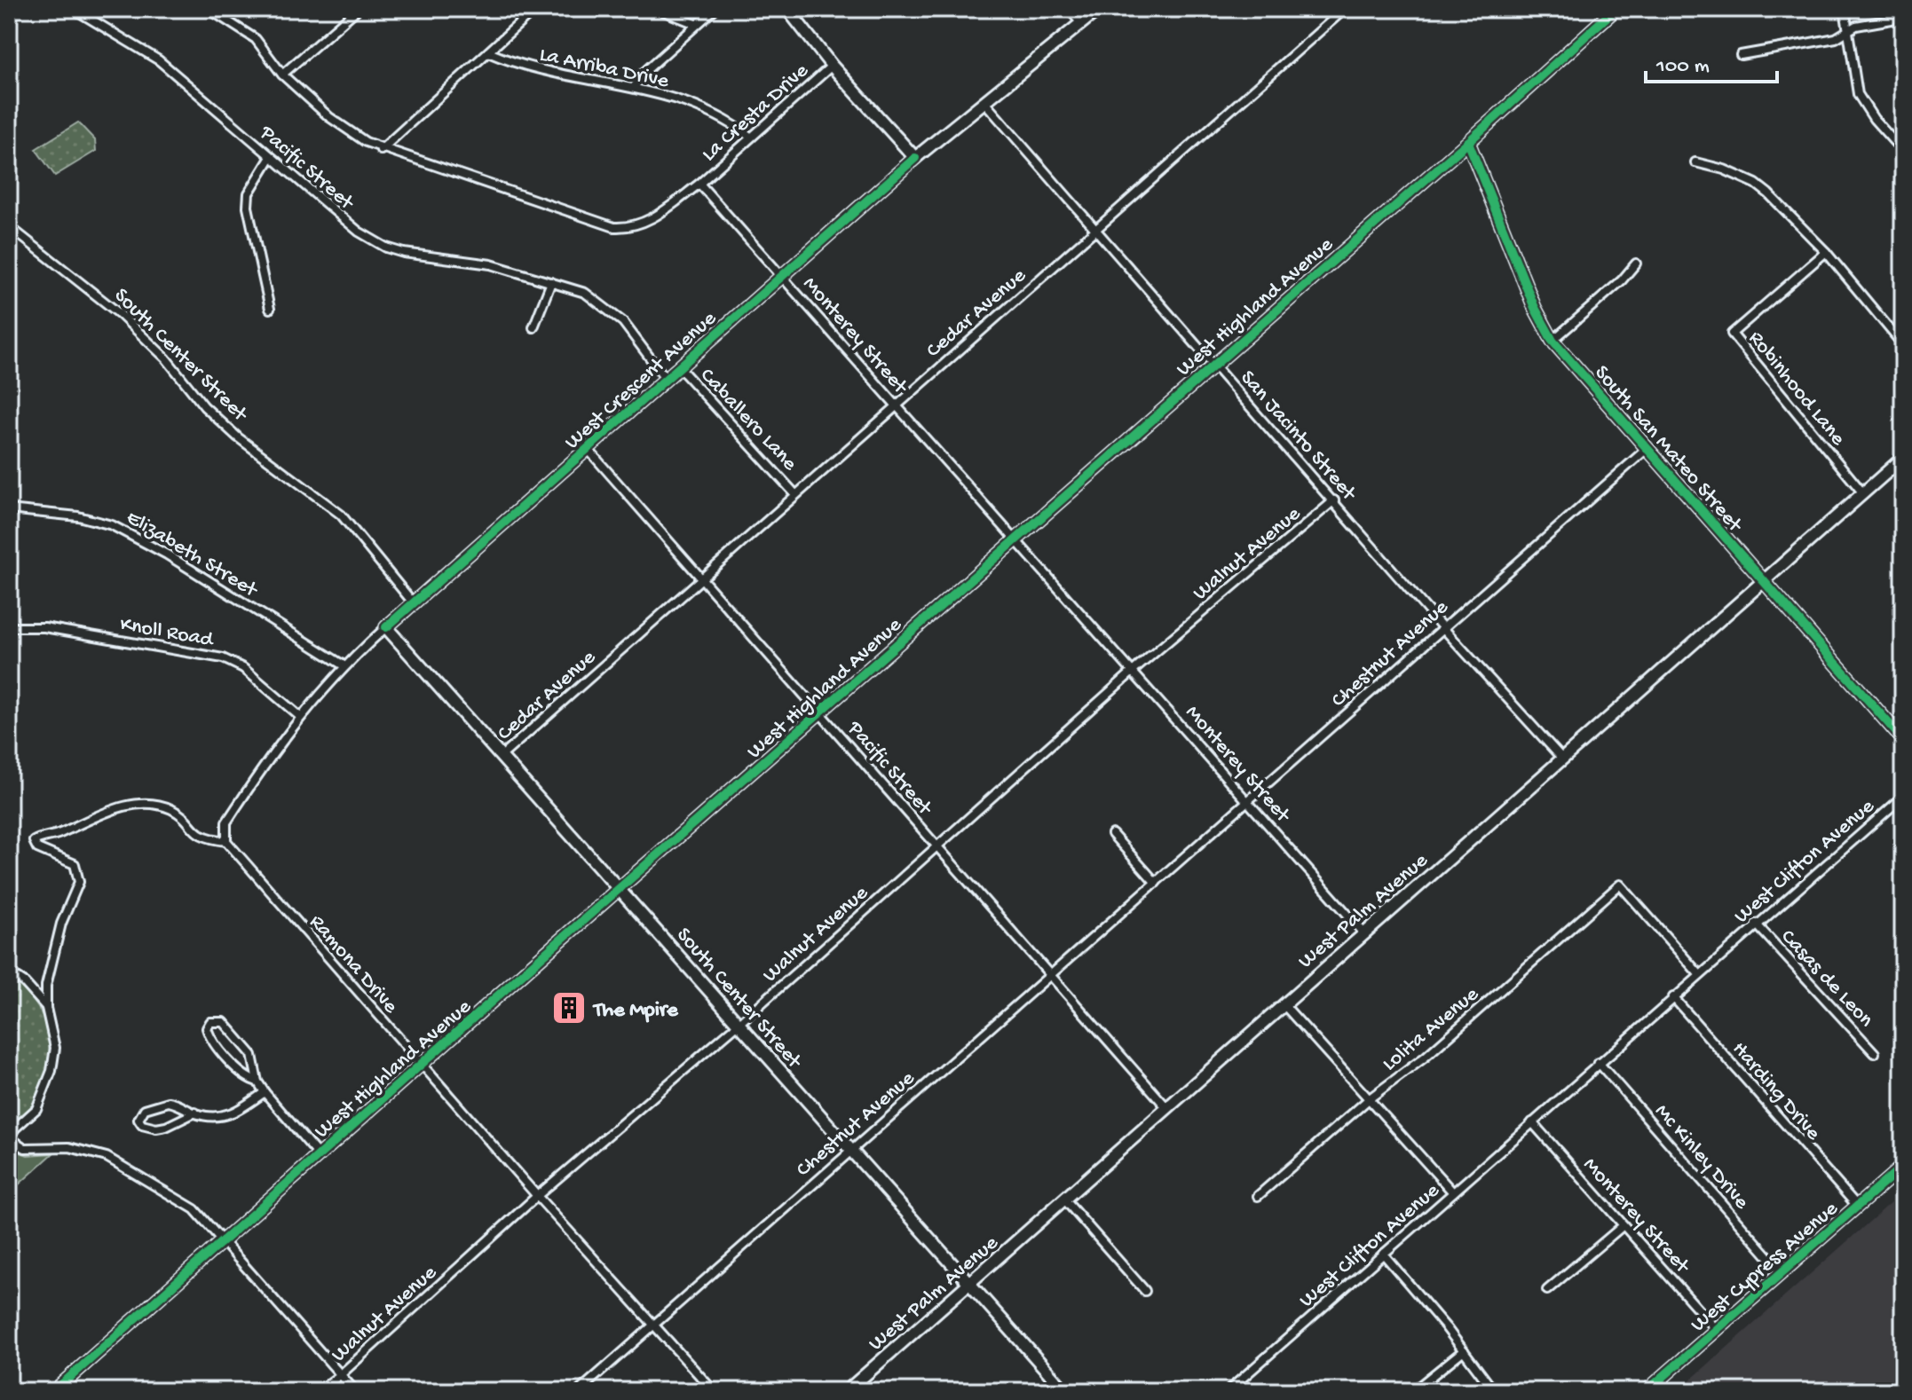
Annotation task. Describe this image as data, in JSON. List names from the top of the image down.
{
  "streets": {
    "street": [
      "La Arriba Drive",
      "La Cresta Drive",
      "Pacific Street",
      "West Highland Avenue",
      "Cedar Avenue",
      "Monterey Street",
      "South Center Street",
      "West Crescent Avenue",
      "Robinhood Lane",
      "Caballero Lane",
      "San Jacinto Street",
      "South San Mateo Street",
      "Elizabeth Street",
      "Walnut Avenue",
      "Knoll Road",
      "Chestnut Avenue",
      "West Clifton Avenue",
      "West Palm Avenue",
      "Ramona Drive",
      "Casas de Leon",
      "Lolita Avenue",
      "Harding Drive",
      "Mc Kinley Drive",
      "West Cypress Avenue"
    ]
  },
  "crossings": [
    ["La Arriba Drive", "La Cresta Drive"],
    ["La Cresta Drive", "Monterey Street"],
    ["Pacific Street", "West Highland Avenue"],
    ["Pacific Street", "Cedar Avenue"],
    ["Pacific Street", "West Crescent Avenue"],
    ["Pacific Street", "Walnut Avenue"],
    ["Pacific Street", "Chestnut Avenue"],
    ["Pacific Street", "West Palm Avenue"],
    ["West Highland Avenue", "Monterey Street"],
    ["West Highland Avenue", "South Center Street"],
    ["West Highland Avenue", "San Jacinto Street"],
    ["West Highland Avenue", "South San Mateo Street"],
    ["West Highland Avenue", "Ramona Drive"],
    ["Cedar Avenue", "Monterey Street"],
    ["Cedar Avenue", "South Center Street"],
    ["Cedar Avenue", "Caballero Lane"],
    ["Cedar Avenue", "San Jacinto Street"],
    ["Monterey Street", "West Crescent Avenue"],
    ["Monterey Street", "Walnut Avenue"],
    ["Monterey Street", "Chestnut Avenue"],
    ["Monterey Street", "West Clifton Avenue"],
    ["Monterey Street", "West Palm Avenue"],
    ["Monterey Street", "West Cypress Avenue"],
    ["South Center Street", "West Crescent Avenue"],
    ["South Center Street", "Walnut Avenue"],
    ["South Center Street", "Chestnut Avenue"],
    ["South Center Street", "West Palm Avenue"],
    ["West Crescent Avenue", "Caballero Lane"],
    ["West Crescent Avenue", "San Jacinto Street"],
    ["West Crescent Avenue", "Elizabeth Street"],
    ["West Crescent Avenue", "Knoll Road"],
    ["West Crescent Avenue", "Ramona Drive"],
    ["Robinhood Lane", "West Palm Avenue"],
    ["San Jacinto Street", "Walnut Avenue"],
    ["San Jacinto Street", "Chestnut Avenue"],
    ["San Jacinto Street", "West Palm Avenue"],
    ["South San Mateo Street", "Chestnut Avenue"],
    ["South San Mateo Street", "West Palm Avenue"],
    ["Walnut Avenue", "Ramona Drive"],
    ["Chestnut Avenue", "Ramona Drive"],
    ["West Clifton Avenue", "Casas de Leon"],
    ["West Clifton Avenue", "Lolita Avenue"],
    ["West Clifton Avenue", "Harding Drive"],
    ["West Clifton Avenue", "Mc Kinley Drive"],
    ["Harding Drive", "West Cypress Avenue"],
    ["Mc Kinley Drive", "West Cypress Avenue"]
  ],
  "places": {
    "building": ["The Mpire"]
  },
  "scale_bar": "100 m"
}
